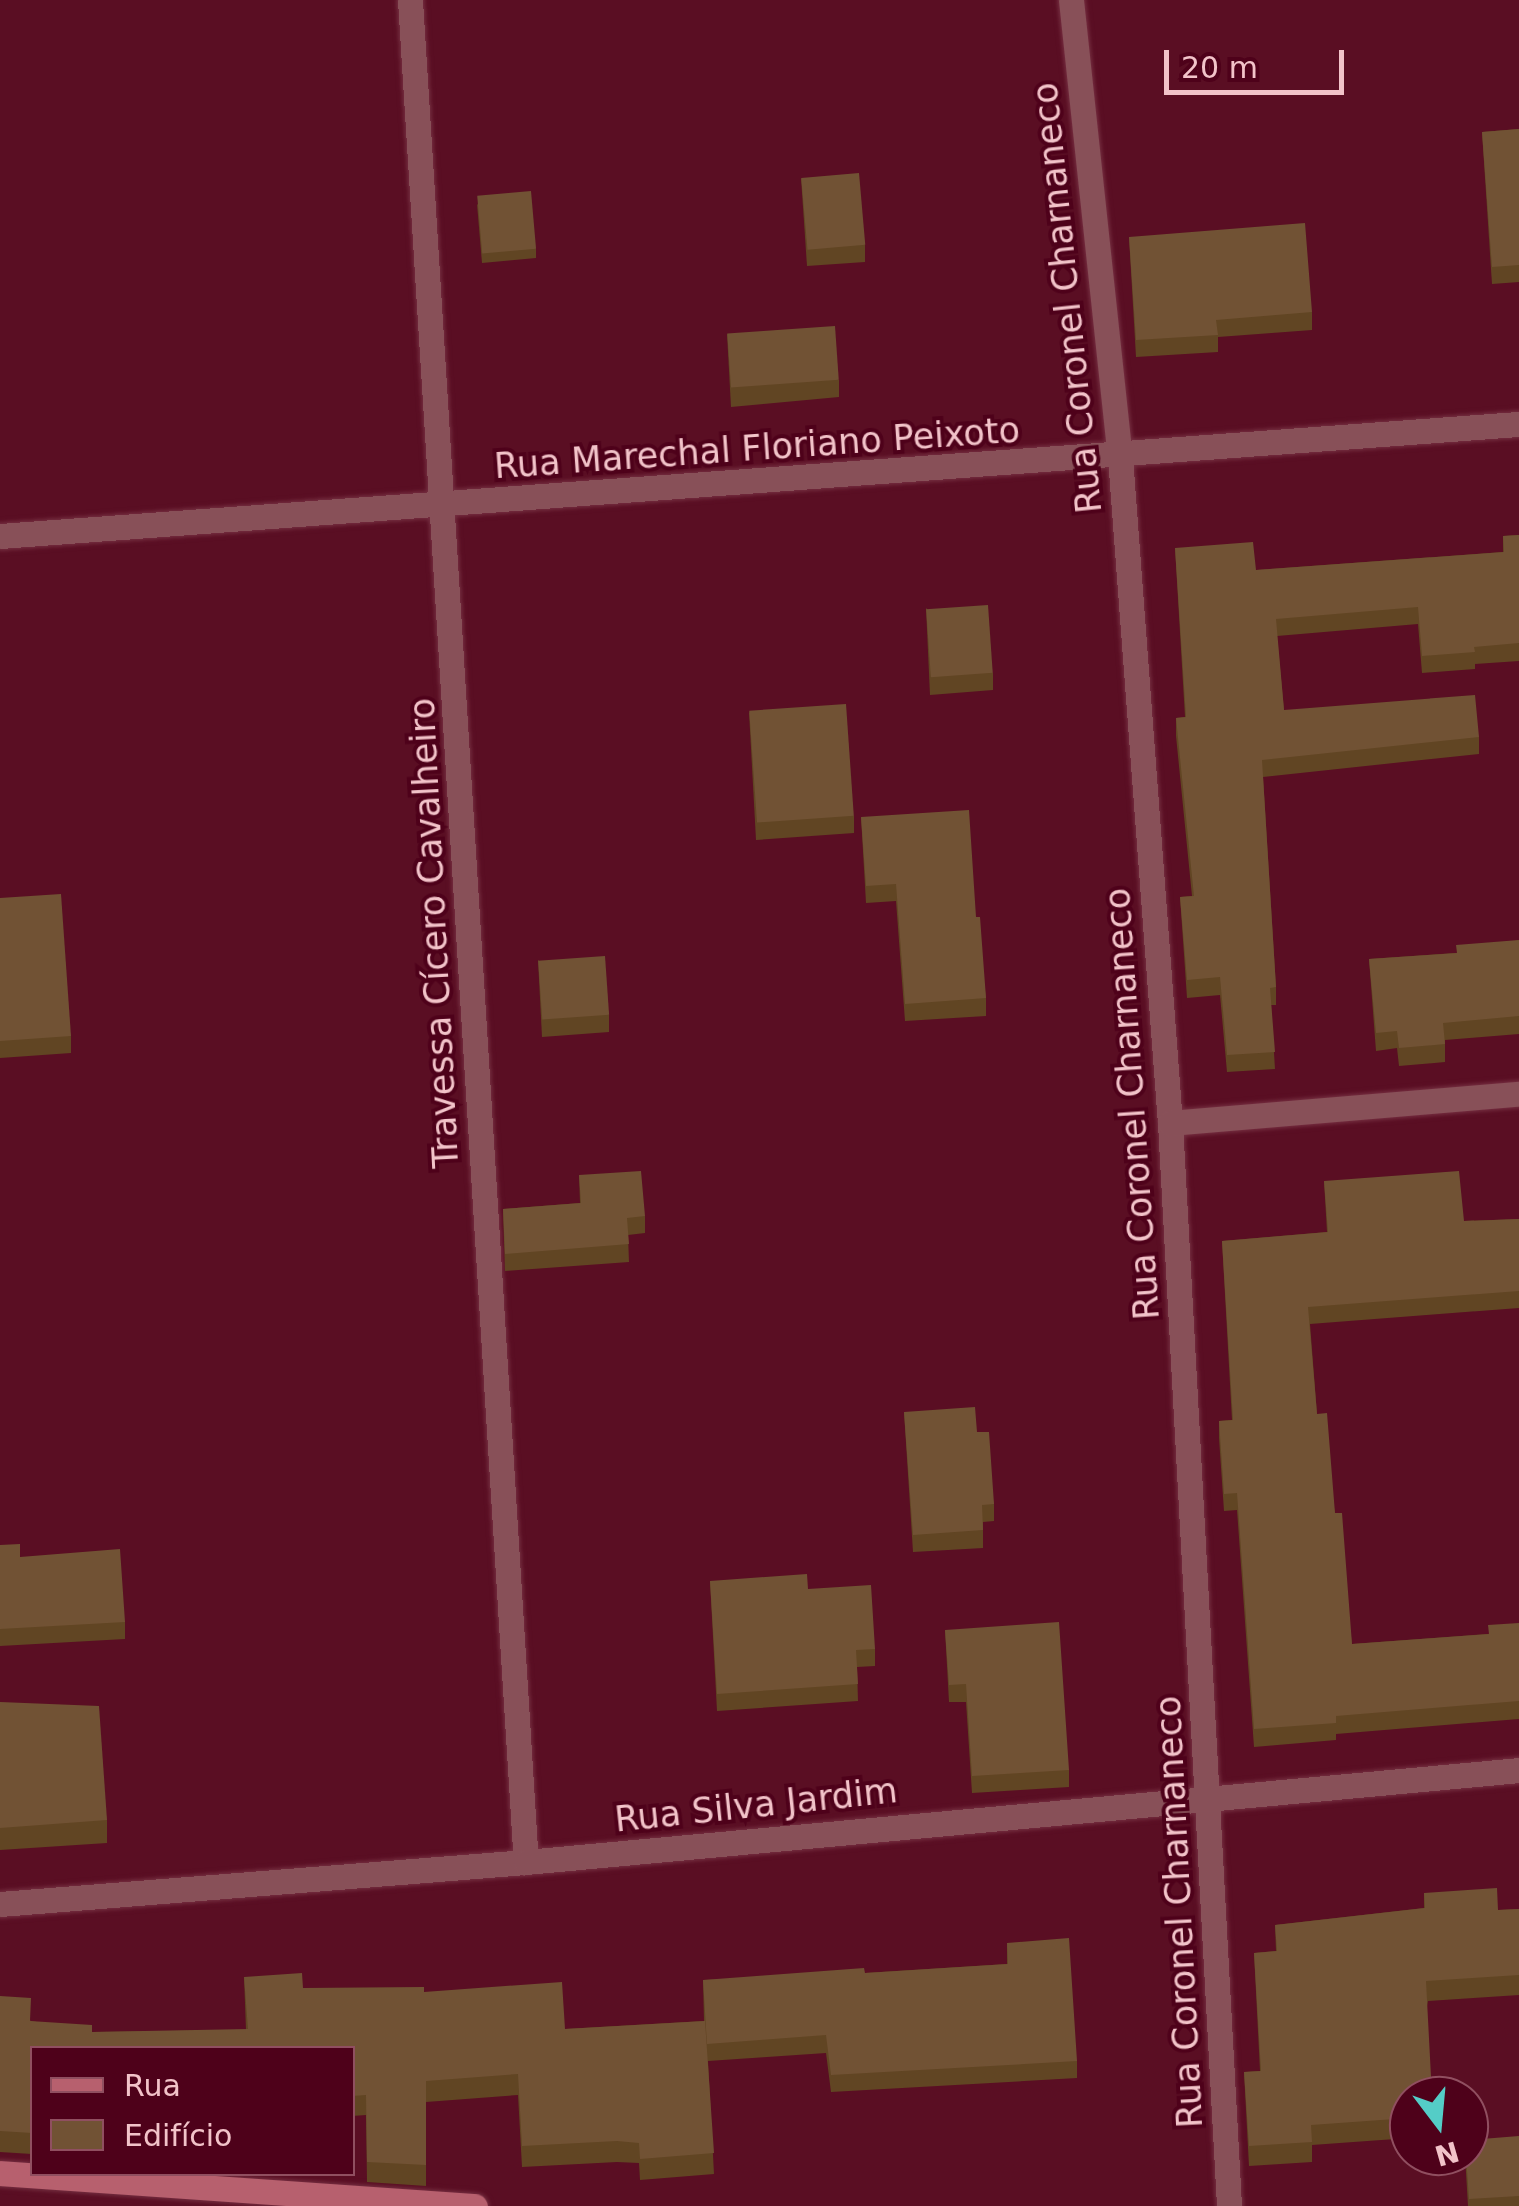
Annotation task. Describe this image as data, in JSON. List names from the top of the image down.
{
  "streets": {
    "street": [
      "Rua Coronel Charnaneco",
      "Rua Marechal Floriano Peixoto",
      "Travessa Cícero Cavalheiro",
      "Rua Silva Jardim"
    ]
  },
  "crossings": [
    ["Rua Coronel Charnaneco", "Rua Marechal Floriano Peixoto"],
    ["Rua Coronel Charnaneco", "Rua Silva Jardim"],
    ["Rua Marechal Floriano Peixoto", "Travessa Cícero Cavalheiro"],
    ["Travessa Cícero Cavalheiro", "Rua Silva Jardim"]
  ],
  "legend": ["Rua", "Edifício"],
  "scale_bar": "20 m",
  "north": "bottom"
}
